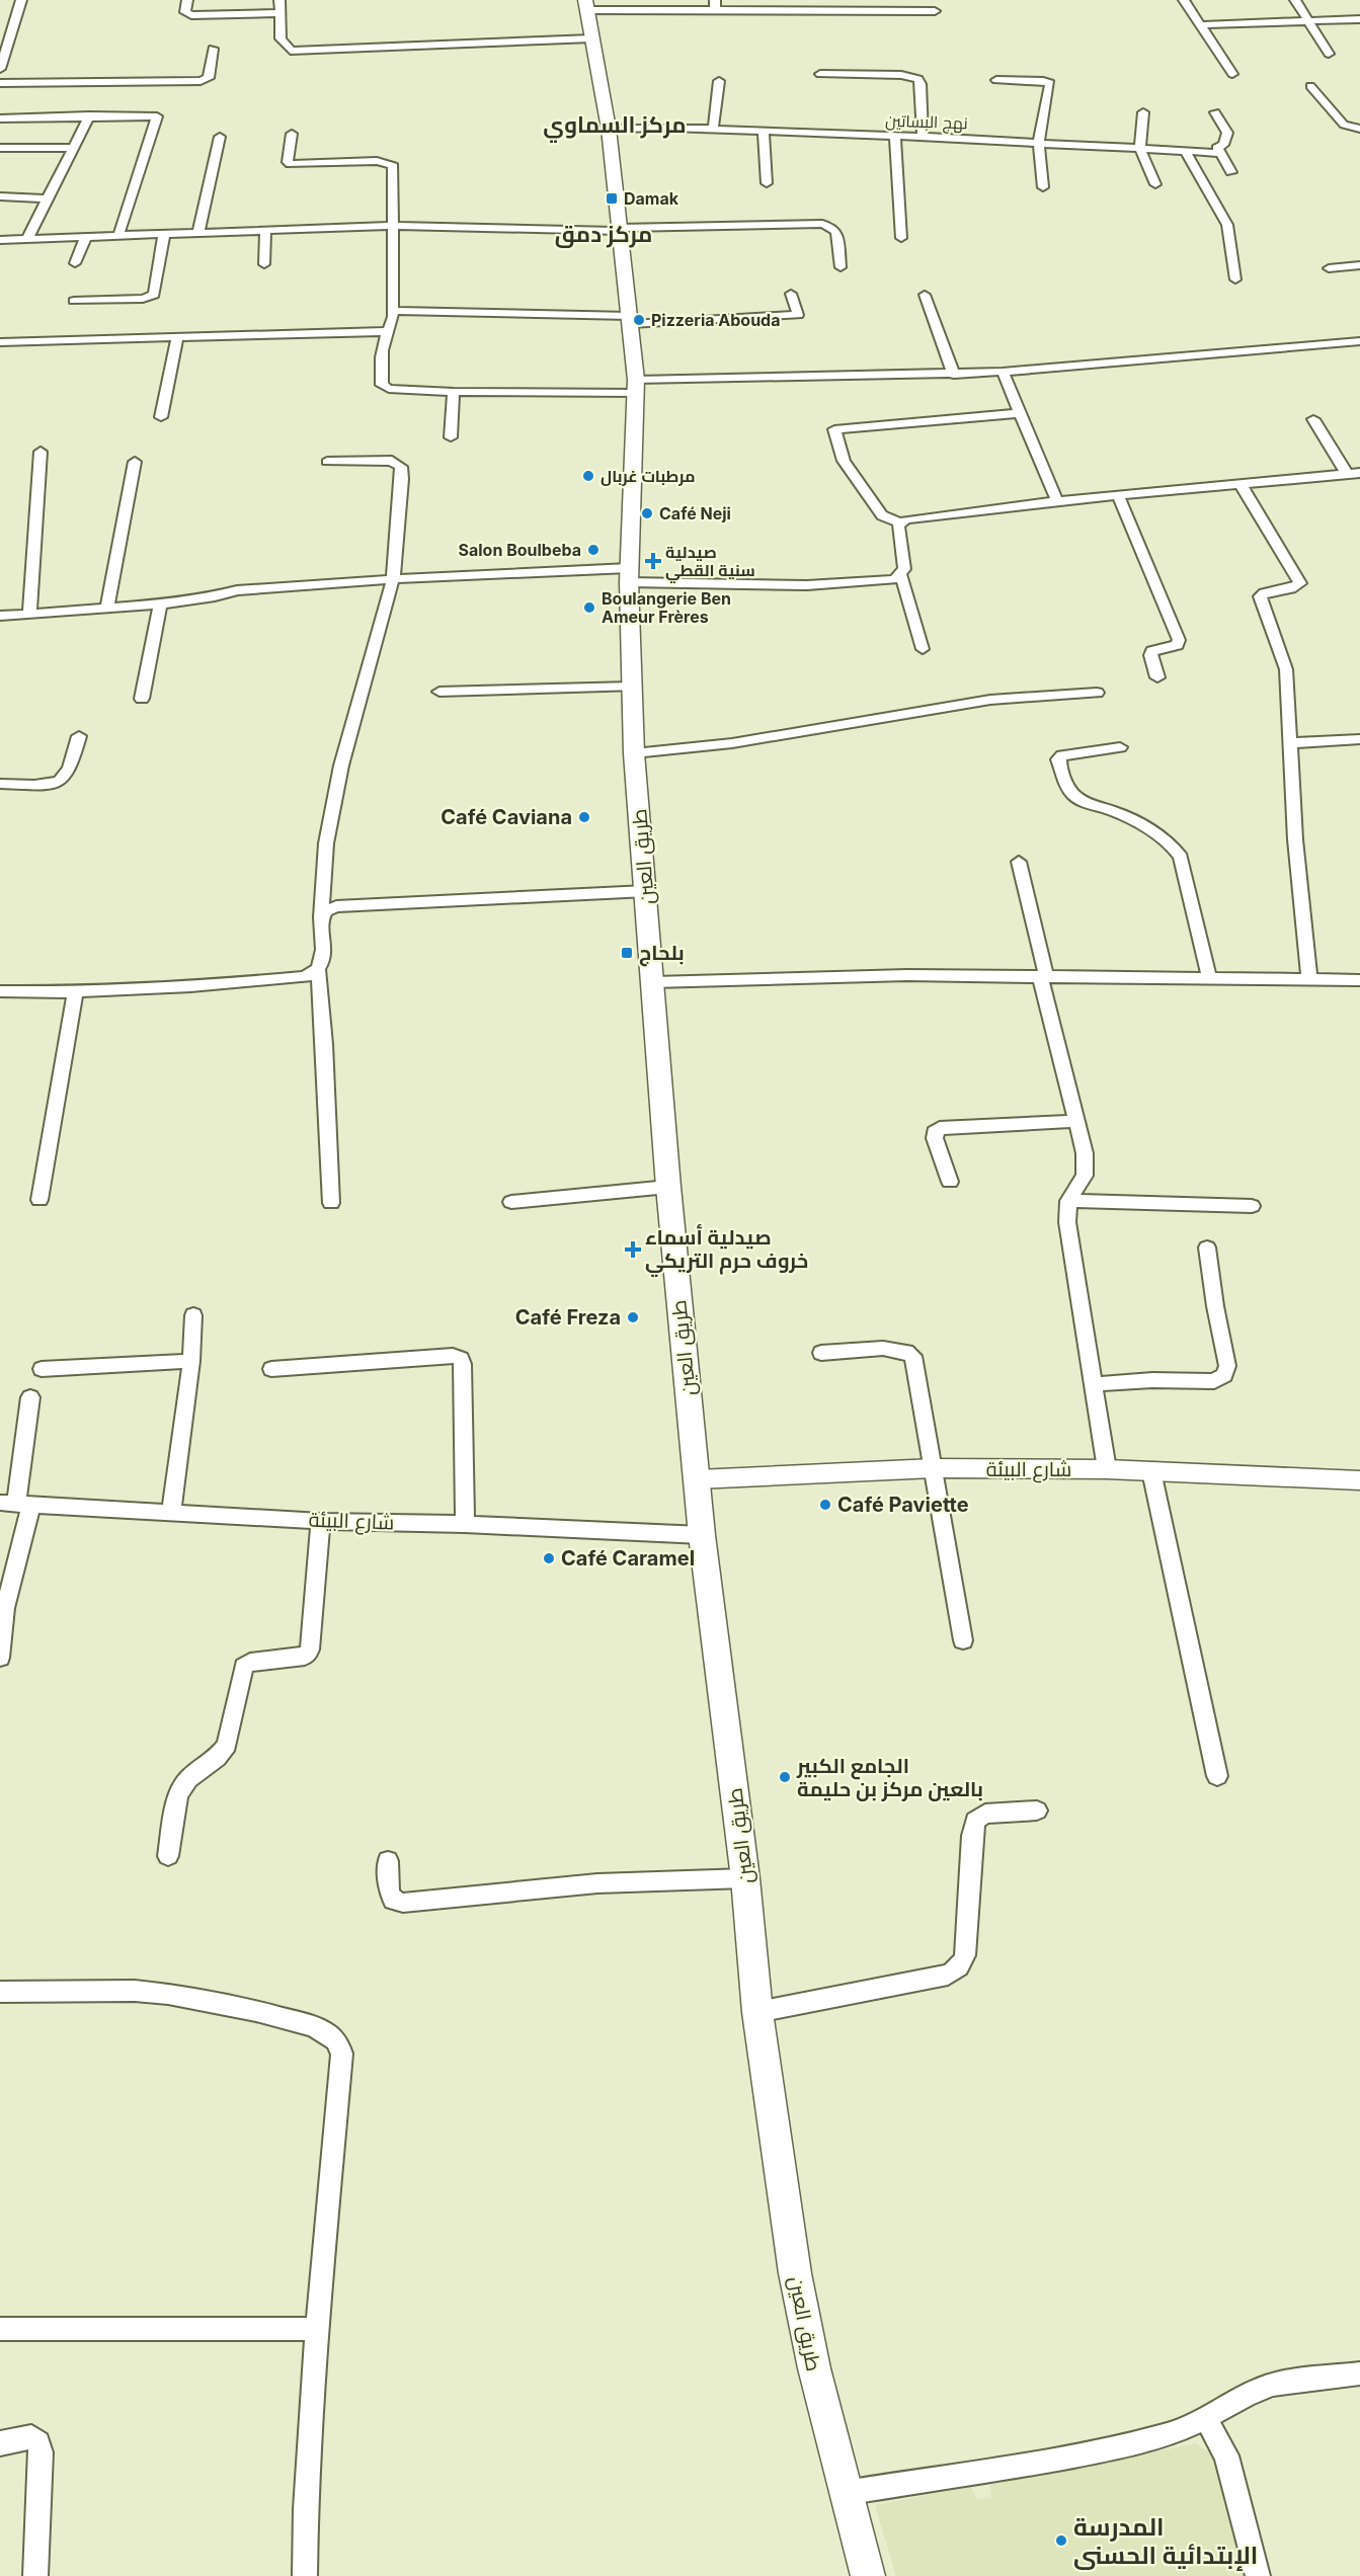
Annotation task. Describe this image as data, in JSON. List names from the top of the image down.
{
  "streets": {
    "main road": ["طريق العين"],
    "street": ["نهج البساتين", "شارع البيئة"]
  },
  "crossings": [
    ["نهج البساتين", "طريق العين"],
    ["طريق العين", "شارع البيئة"]
  ],
  "districts": ["مركز السماوي", "مركز دمق"],
  "places": {
    "transit": ["Damak", "بلحاج"],
    "other": [
      "Pizzeria Abouda",
      "مرطبات غربال",
      "Café Neji",
      "Salon Boulbeba",
      "Boulangerie Ben Ameur Frères",
      "Café Caviana",
      "Café Freza",
      "Café Paviette",
      "Café Caramel",
      "الجامع الكبير بالعين مركز بن حليمة",
      "المدرسة الإبتدائية الحسنى"
    ],
    "health": ["صيدلية سنية القطي", "صيدلية أسماء خروف حرم التريكي"]
  }
}
